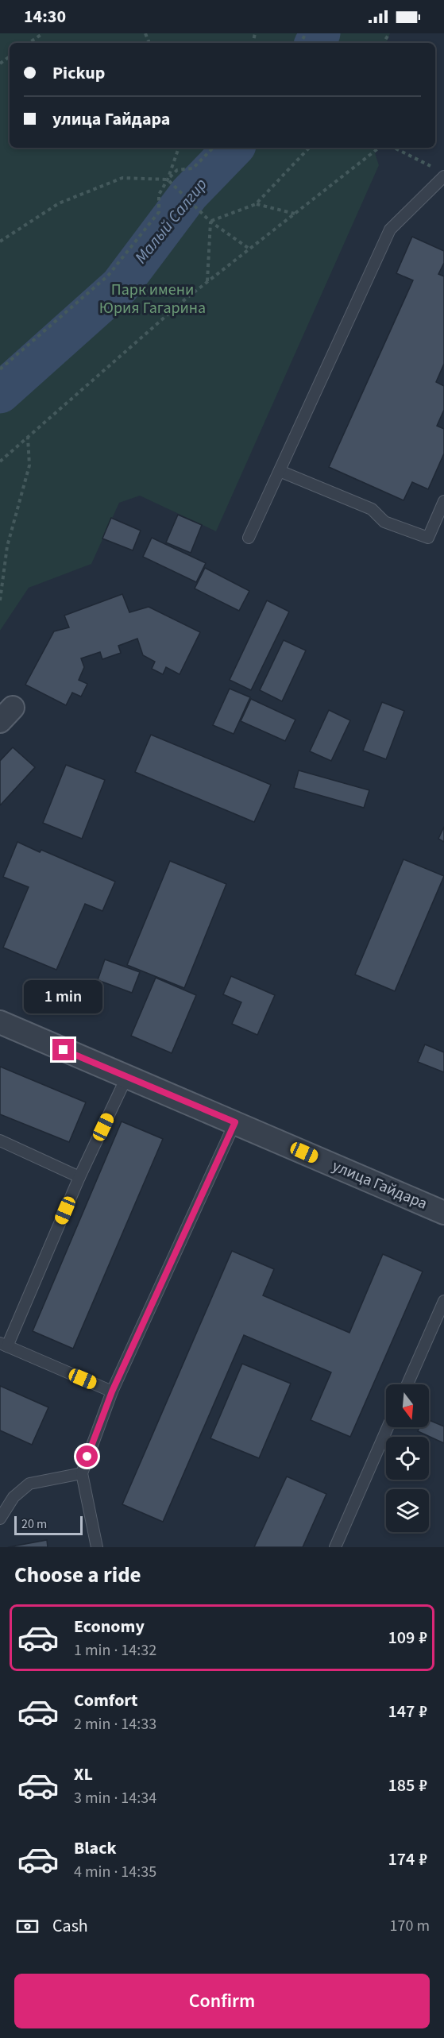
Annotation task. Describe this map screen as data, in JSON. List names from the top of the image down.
{
  "streets": {
    "street": ["улица Гайдара"]
  },
  "water": ["Малый Салгир"],
  "parks": ["Парк имени Юрия Гагарина"],
  "scale_bar": "20 m",
  "north": "bottom",
  "page": {
    "status": "14:30",
    "banner": ["Pickup", "улица Гайдара"],
    "bubble": "1 min",
    "scale": "20 m",
    "heading": "Choose a ride",
    "list": [
      {
        "name": "Economy",
        "note": "1 min · 14:32",
        "value": "109 ₽"
      },
      {
        "name": "Comfort",
        "note": "2 min · 14:33",
        "value": "147 ₽"
      },
      {
        "name": "XL",
        "note": "3 min · 14:34",
        "value": "185 ₽"
      },
      {
        "name": "Black",
        "note": "4 min · 14:35",
        "value": "174 ₽"
      }
    ],
    "pay": ["Cash", "170 m"],
    "buttons": "Confirm"
  }
}
